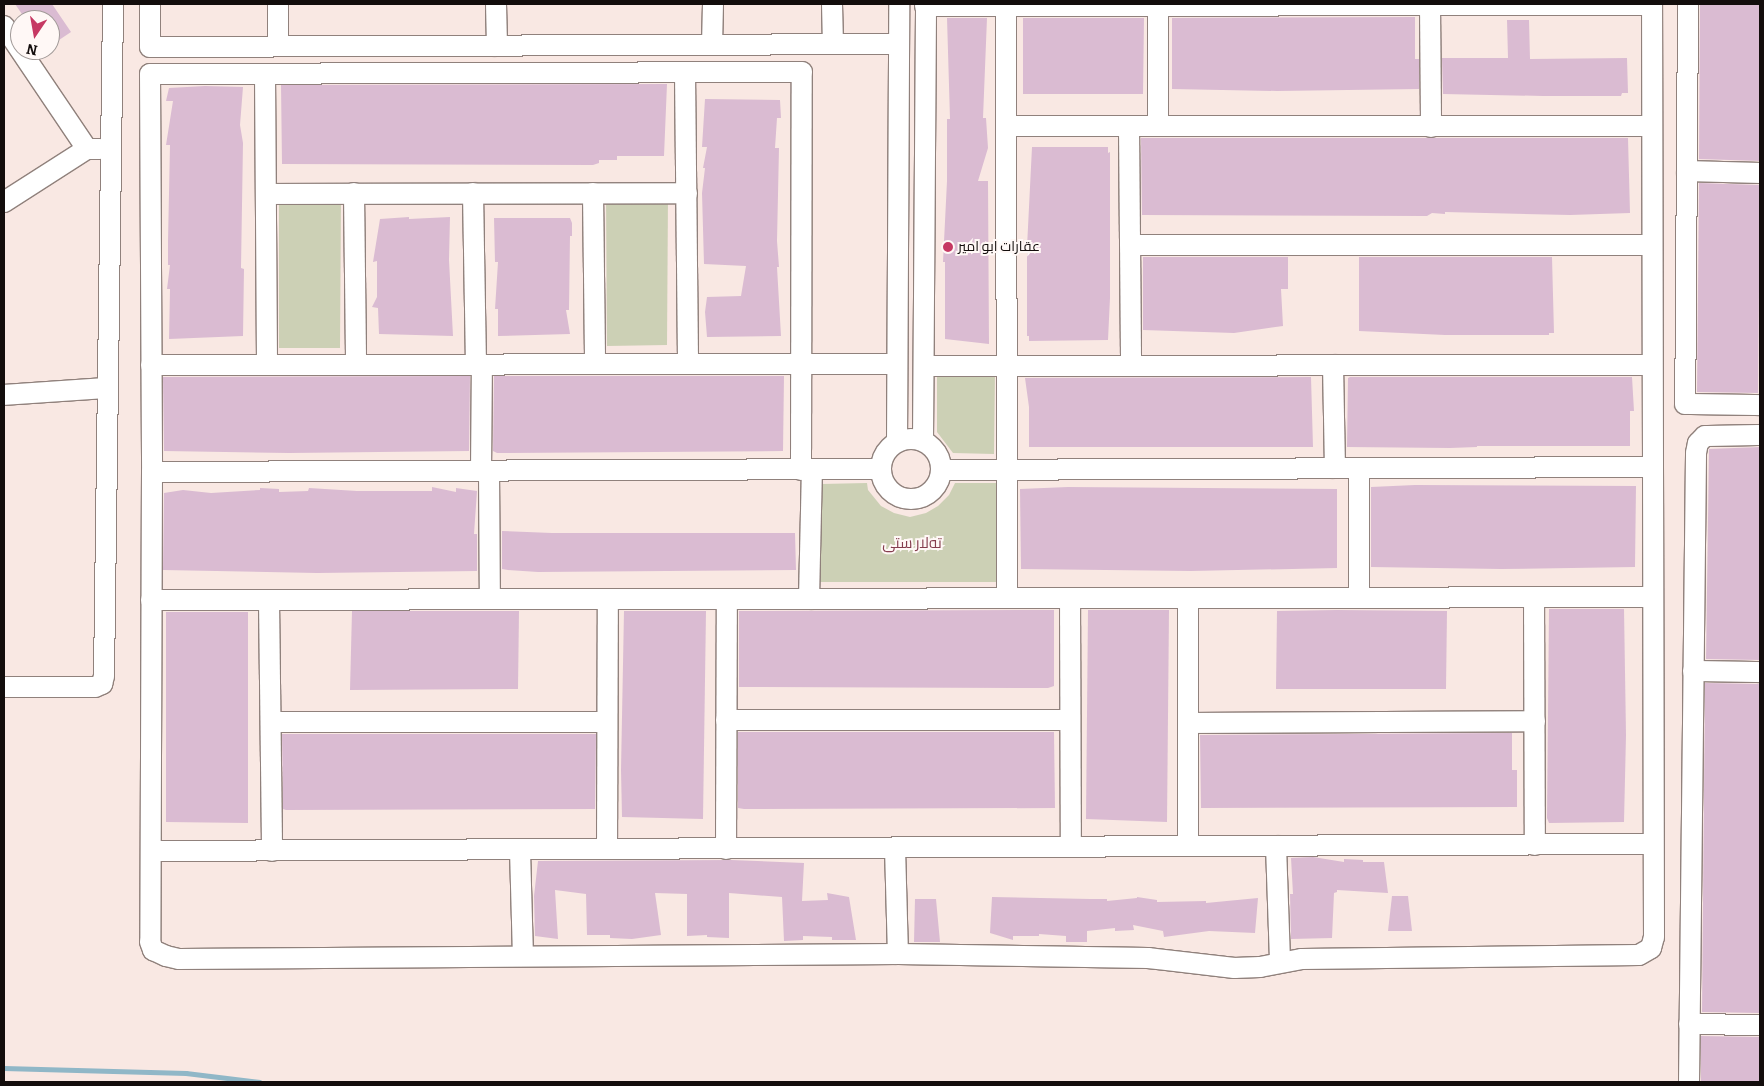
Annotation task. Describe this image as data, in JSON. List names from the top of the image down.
{
  "districts": ["ته‌لار ستی"],
  "places": ["عقارات ابو امير"],
  "north": "bottom"
}
